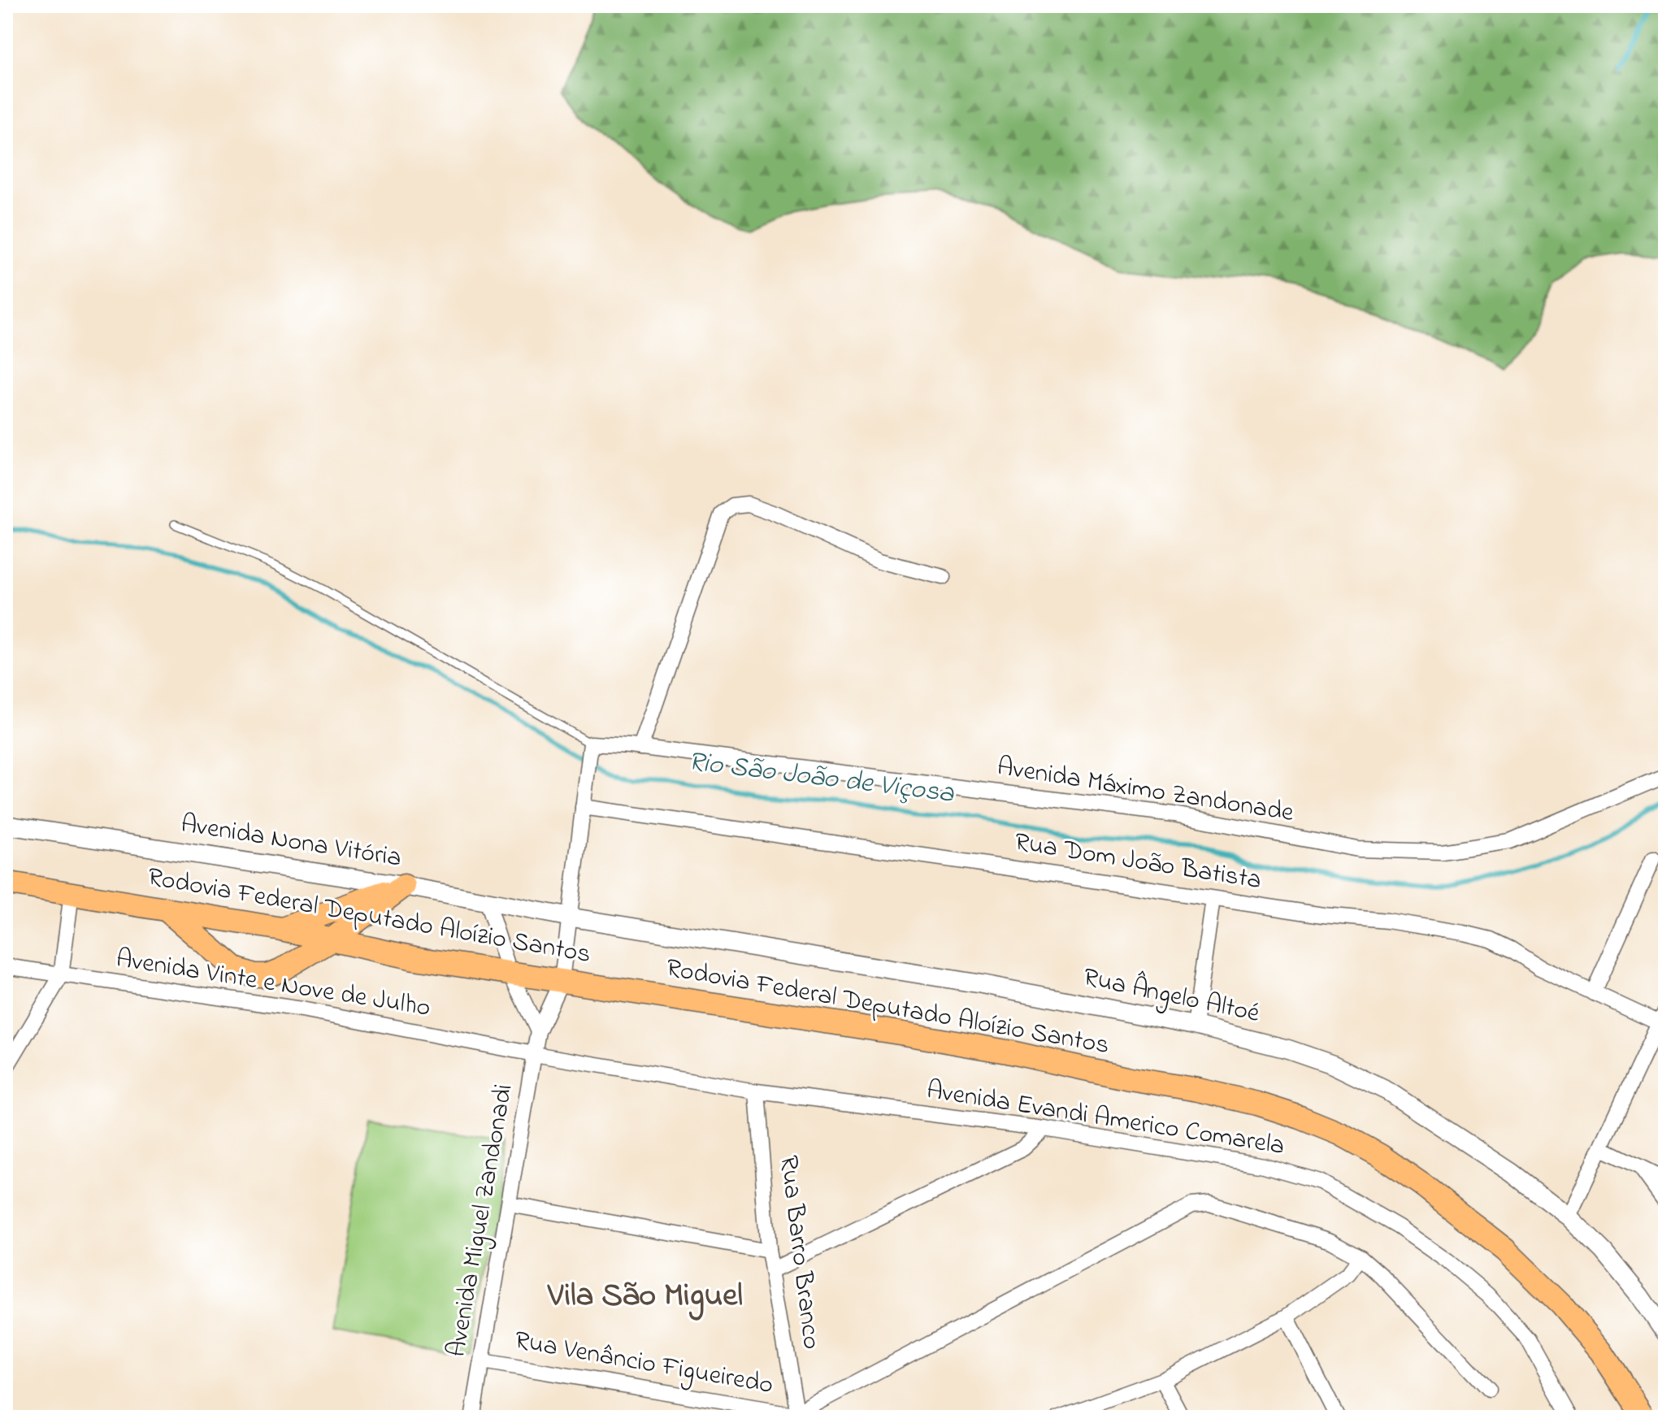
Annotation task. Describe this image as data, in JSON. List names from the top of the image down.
{
  "streets": {
    "highway": ["Rodovia Federal Deputado Aloízio Santos"],
    "street": [
      "Avenida Máximo Zandonade",
      "Avenida Nona Vitória",
      "Rua Dom João Batista",
      "Avenida Vinte e Nove de Julho",
      "Rua Ângelo Altoé",
      "Avenida Evandi Americo Comarela",
      "Avenida Miguel Zandonadi",
      "Rua Barro Branco",
      "Rua Venâncio Figueiredo"
    ]
  },
  "crossings": [
    ["Avenida Nona Vitória", "Rua Ângelo Altoé"],
    ["Avenida Nona Vitória", "Avenida Miguel Zandonadi"],
    ["Rua Dom João Batista", "Avenida Miguel Zandonadi"],
    ["Rodovia Federal Deputado Aloízio Santos", "Avenida Miguel Zandonadi"],
    ["Avenida Vinte e Nove de Julho", "Avenida Evandi Americo Comarela"],
    ["Avenida Vinte e Nove de Julho", "Avenida Miguel Zandonadi"],
    ["Rua Ângelo Altoé", "Avenida Miguel Zandonadi"],
    ["Avenida Evandi Americo Comarela", "Avenida Miguel Zandonadi"],
    ["Avenida Evandi Americo Comarela", "Rua Barro Branco"],
    ["Avenida Miguel Zandonadi", "Rua Venâncio Figueiredo"],
    ["Rua Barro Branco", "Rua Venâncio Figueiredo"]
  ],
  "districts": ["Vila São Miguel"],
  "water": ["Rio São João de Viçosa"]
}
